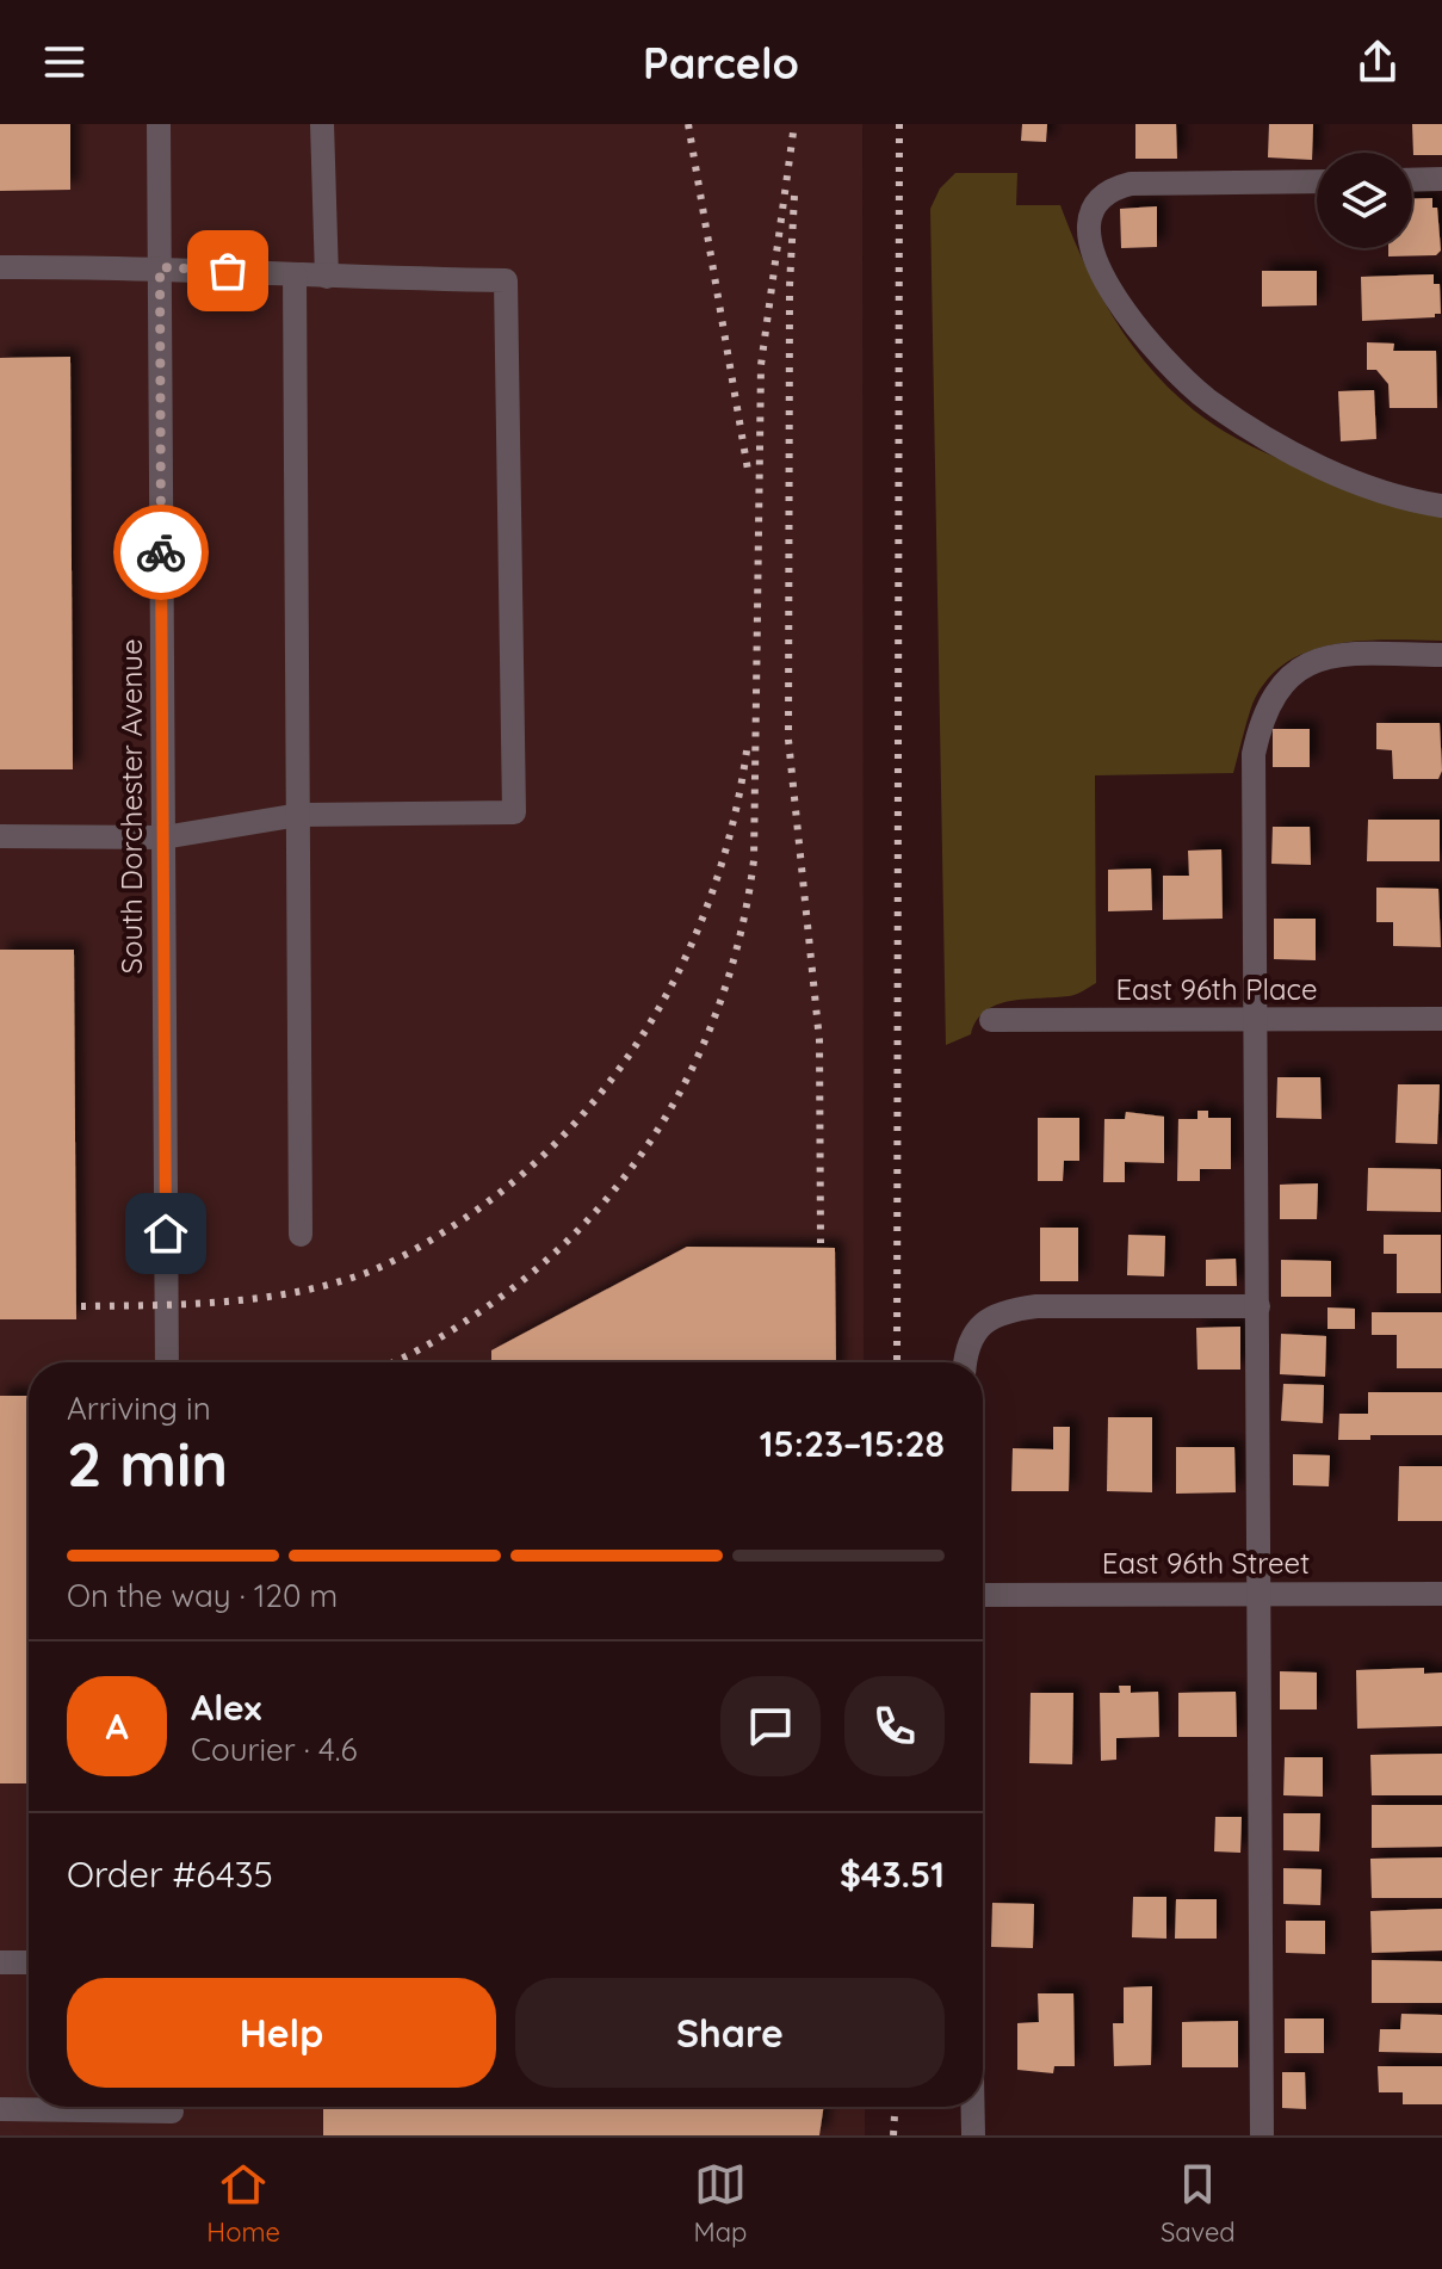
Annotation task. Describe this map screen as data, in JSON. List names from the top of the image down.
{
  "streets": {
    "street": ["South Dorchester Avenue", "East 96th Place", "East 96th Street"]
  },
  "page": {
    "header": "Parcelo",
    "heading": ["2 min", "Arriving in", "15:23–15:28"],
    "panel": [
      "Alex",
      "Courier · 4.6",
      "Order #6435",
      "$43.51"
    ],
    "bar": "On the way · 120 m",
    "round": "A",
    "buttons": ["Help", "Share"],
    "tabs": ["Home", "Map", "Saved"]
  }
}
